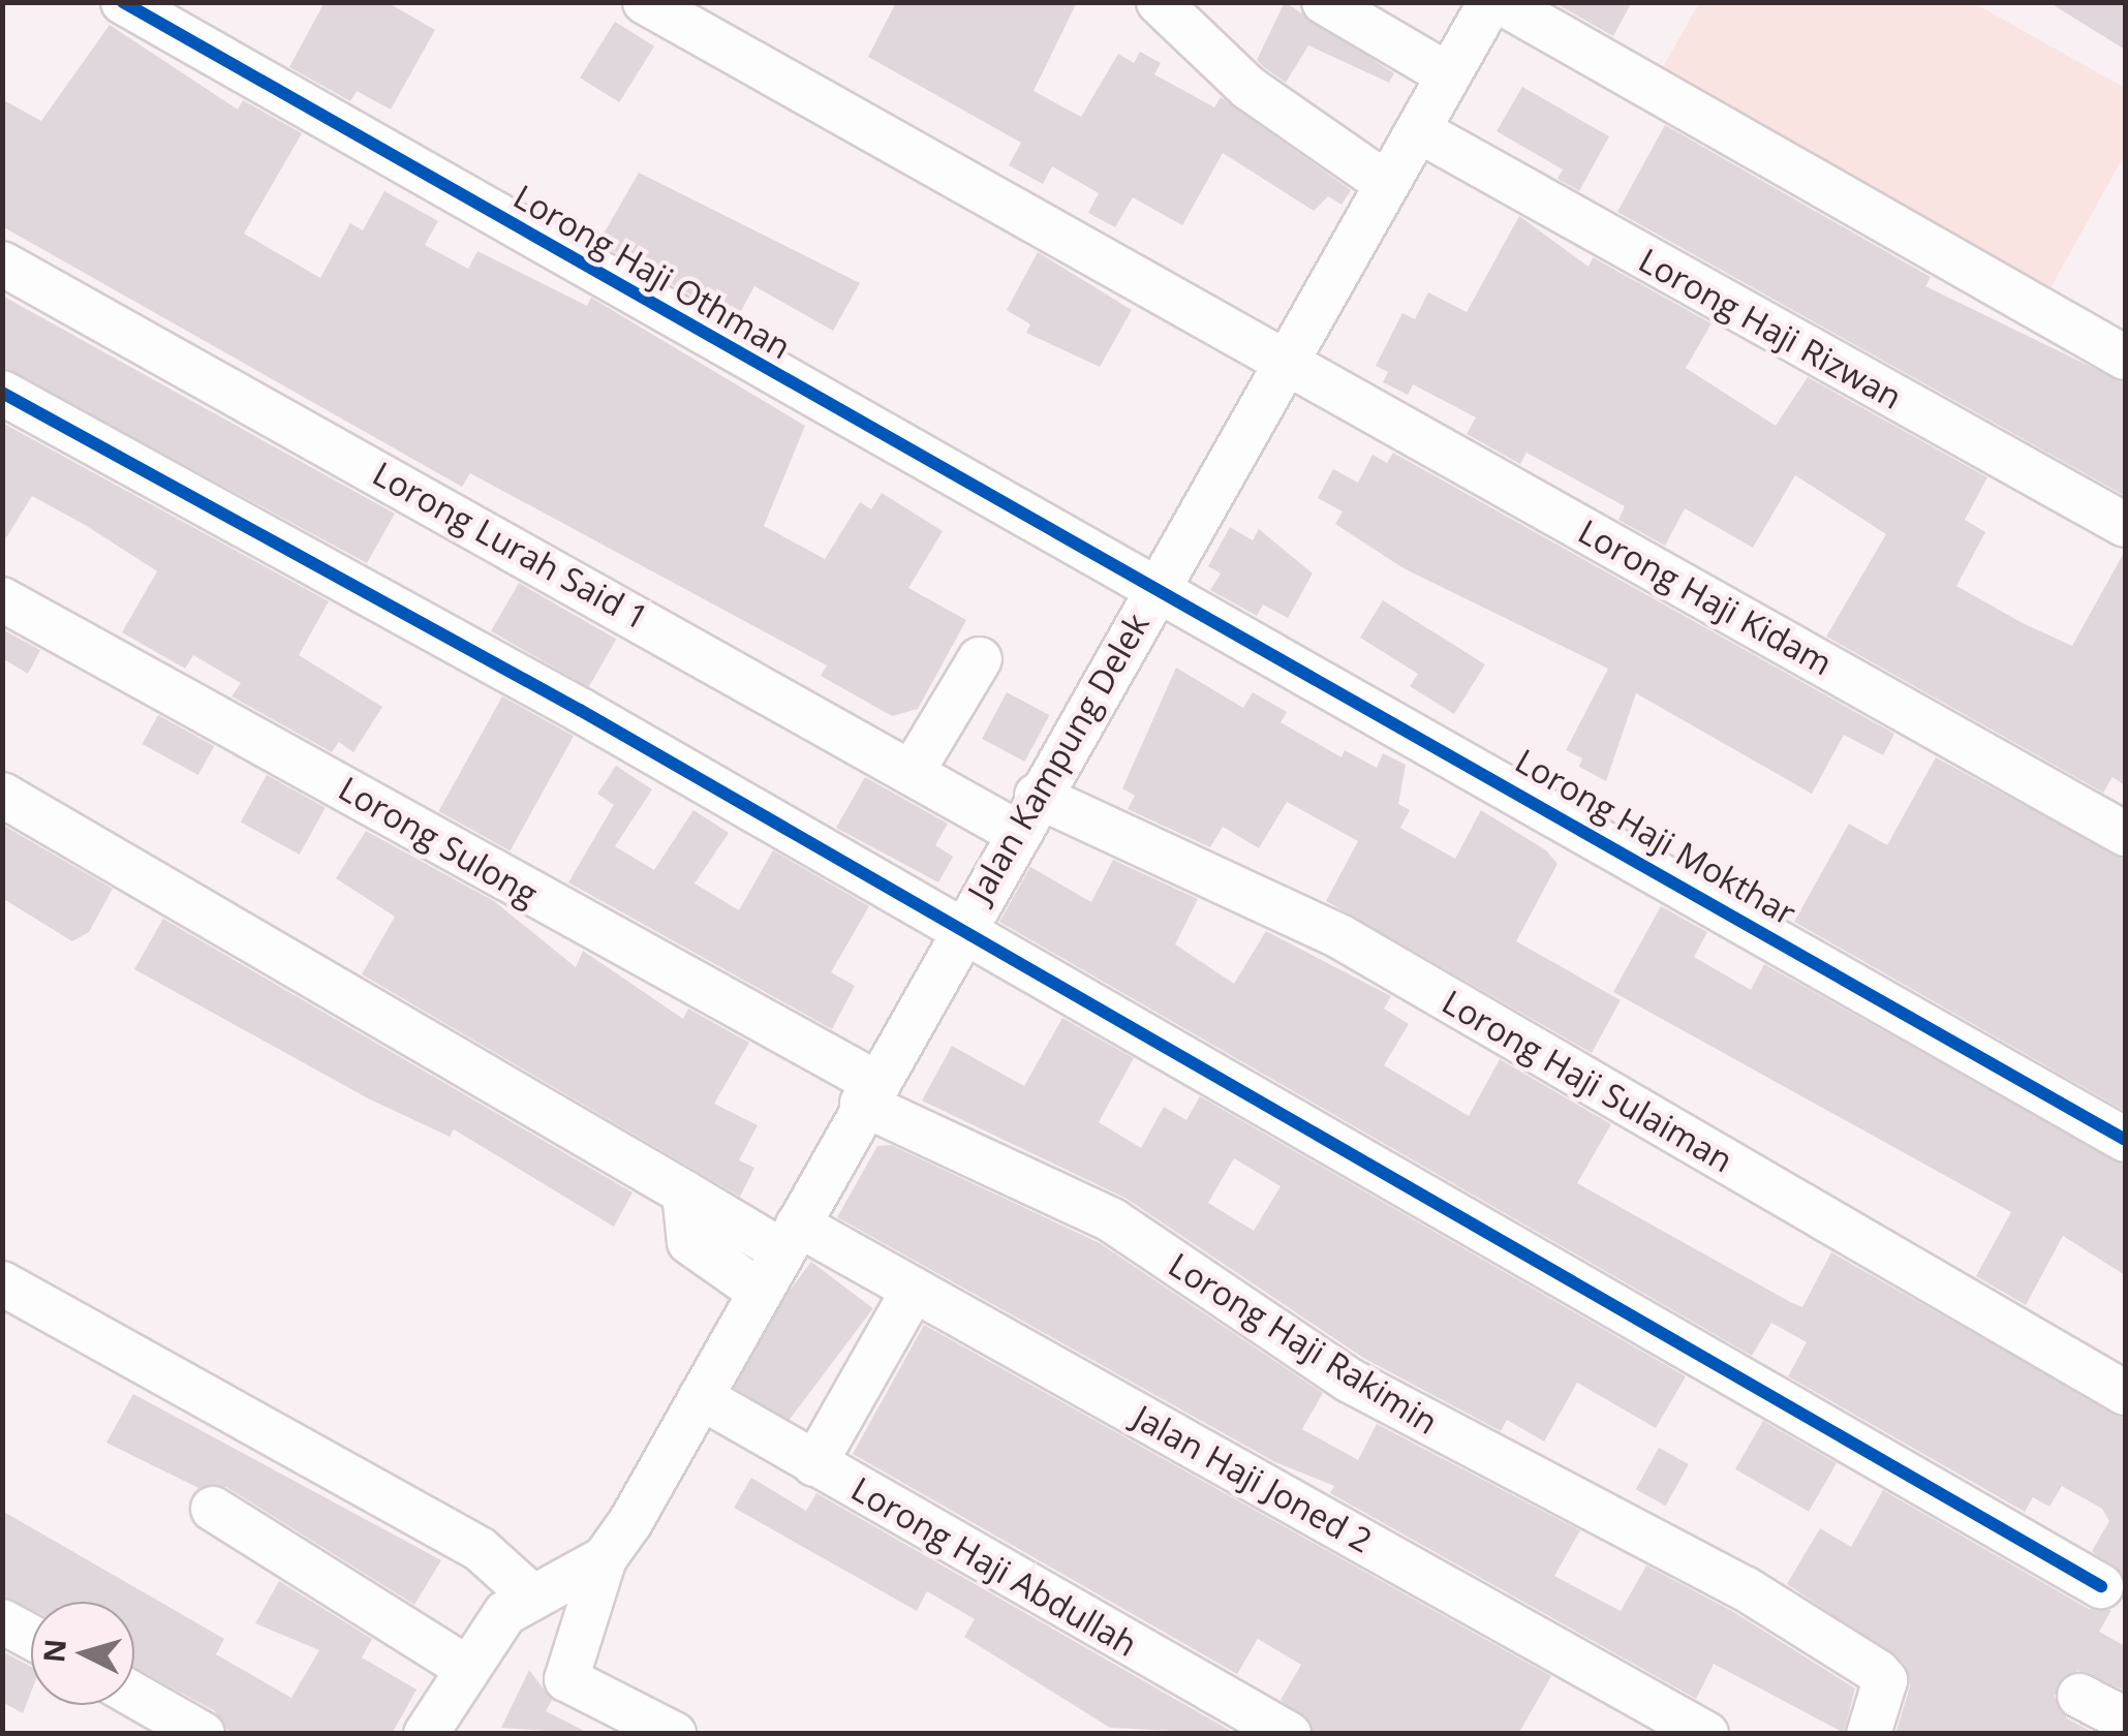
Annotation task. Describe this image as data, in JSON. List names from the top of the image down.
{
  "streets": {
    "street": [
      "Lorong Haji Othman",
      "Lorong Haji Rizwan",
      "Lorong Lurah Said 1",
      "Lorong Haji Kidam",
      "Jalan Kampung Delek",
      "Lorong Haji Mokthar",
      "Lorong Sulong",
      "Lorong Haji Sulaiman",
      "Lorong Haji Rakimin",
      "Jalan Haji Joned 2",
      "Lorong Haji Abdullah"
    ]
  },
  "crossings": [
    ["Lorong Haji Othman", "Jalan Kampung Delek"],
    ["Lorong Haji Othman", "Lorong Haji Mokthar"],
    ["Lorong Haji Rizwan", "Jalan Kampung Delek"],
    ["Lorong Lurah Said 1", "Jalan Kampung Delek"],
    ["Lorong Lurah Said 1", "Lorong Haji Sulaiman"],
    ["Lorong Haji Kidam", "Jalan Kampung Delek"],
    ["Jalan Kampung Delek", "Lorong Haji Mokthar"],
    ["Jalan Kampung Delek", "Lorong Sulong"],
    ["Jalan Kampung Delek", "Lorong Haji Sulaiman"],
    ["Jalan Kampung Delek", "Lorong Haji Rakimin"],
    ["Jalan Kampung Delek", "Jalan Haji Joned 2"],
    ["Jalan Kampung Delek", "Lorong Haji Abdullah"],
    ["Lorong Sulong", "Lorong Haji Rakimin"]
  ],
  "north": "left"
}
